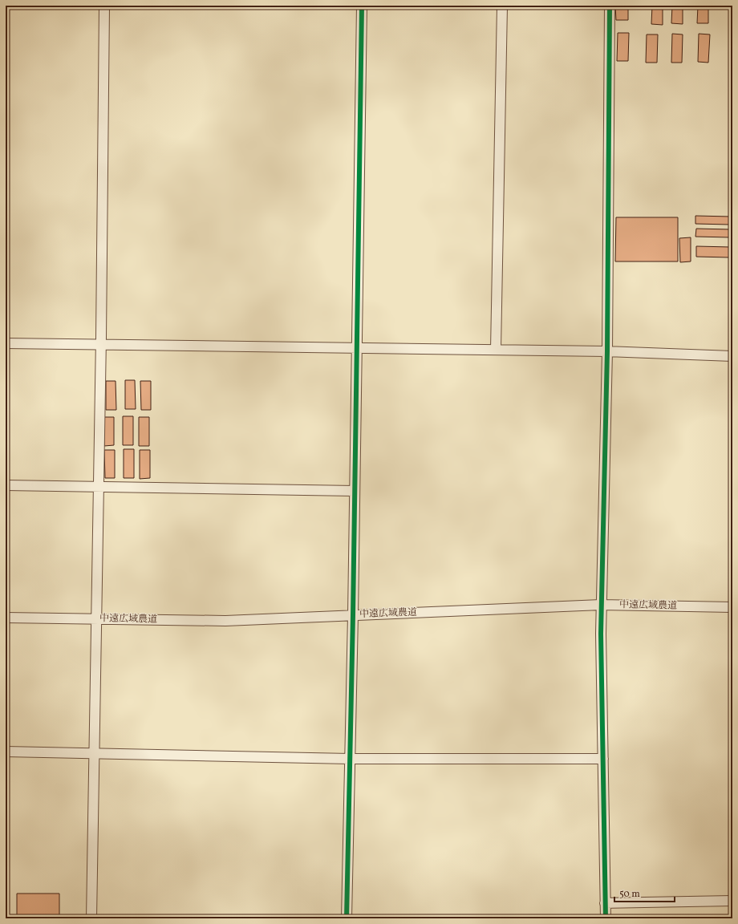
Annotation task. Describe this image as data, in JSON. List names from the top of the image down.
{
  "streets": {
    "street": ["中遠広域農道"]
  },
  "scale_bar": "50 m"
}
